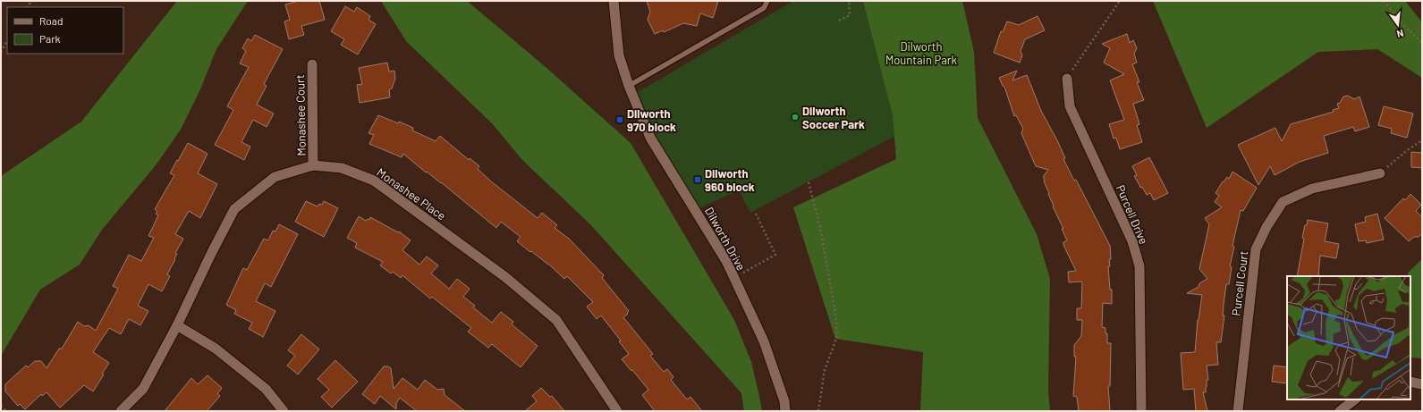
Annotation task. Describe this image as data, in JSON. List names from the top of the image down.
{
  "streets": {
    "street": [
      "Monashee Court",
      "Monashee Place",
      "Purcell Drive",
      "Dilworth Drive",
      "Purcell Court"
    ]
  },
  "crossings": [
    ["Monashee Court", "Monashee Place"]
  ],
  "parks": ["Dilworth Mountain Park"],
  "places": {
    "other": ["Dilworth Soccer Park"],
    "transit": ["Dilworth 970 block", "Dilworth 960 block"]
  },
  "legend": ["Road", "Park"],
  "north": "bottom"
}
